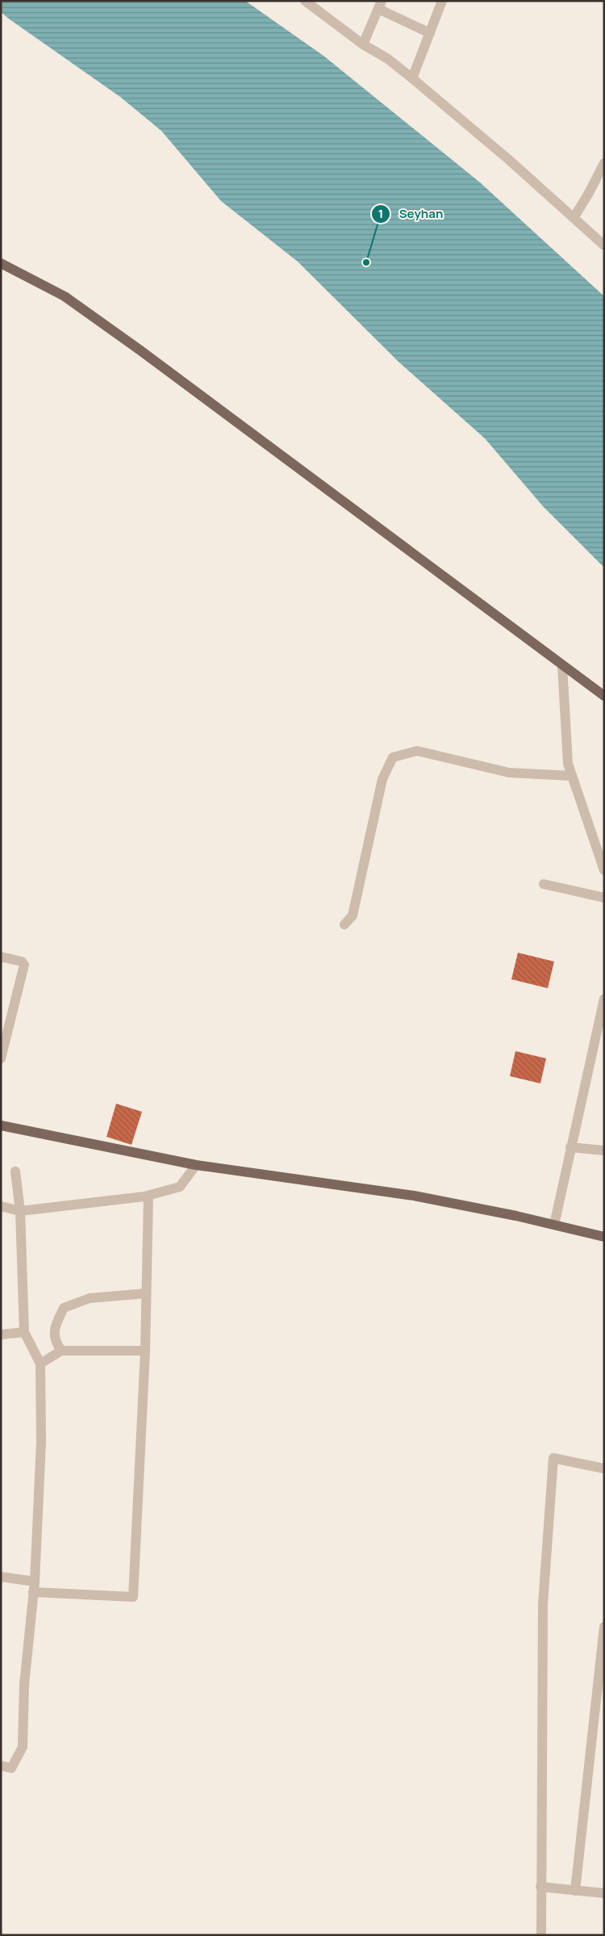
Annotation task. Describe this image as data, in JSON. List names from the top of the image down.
{
  "places": ["Seyhan"]
}
